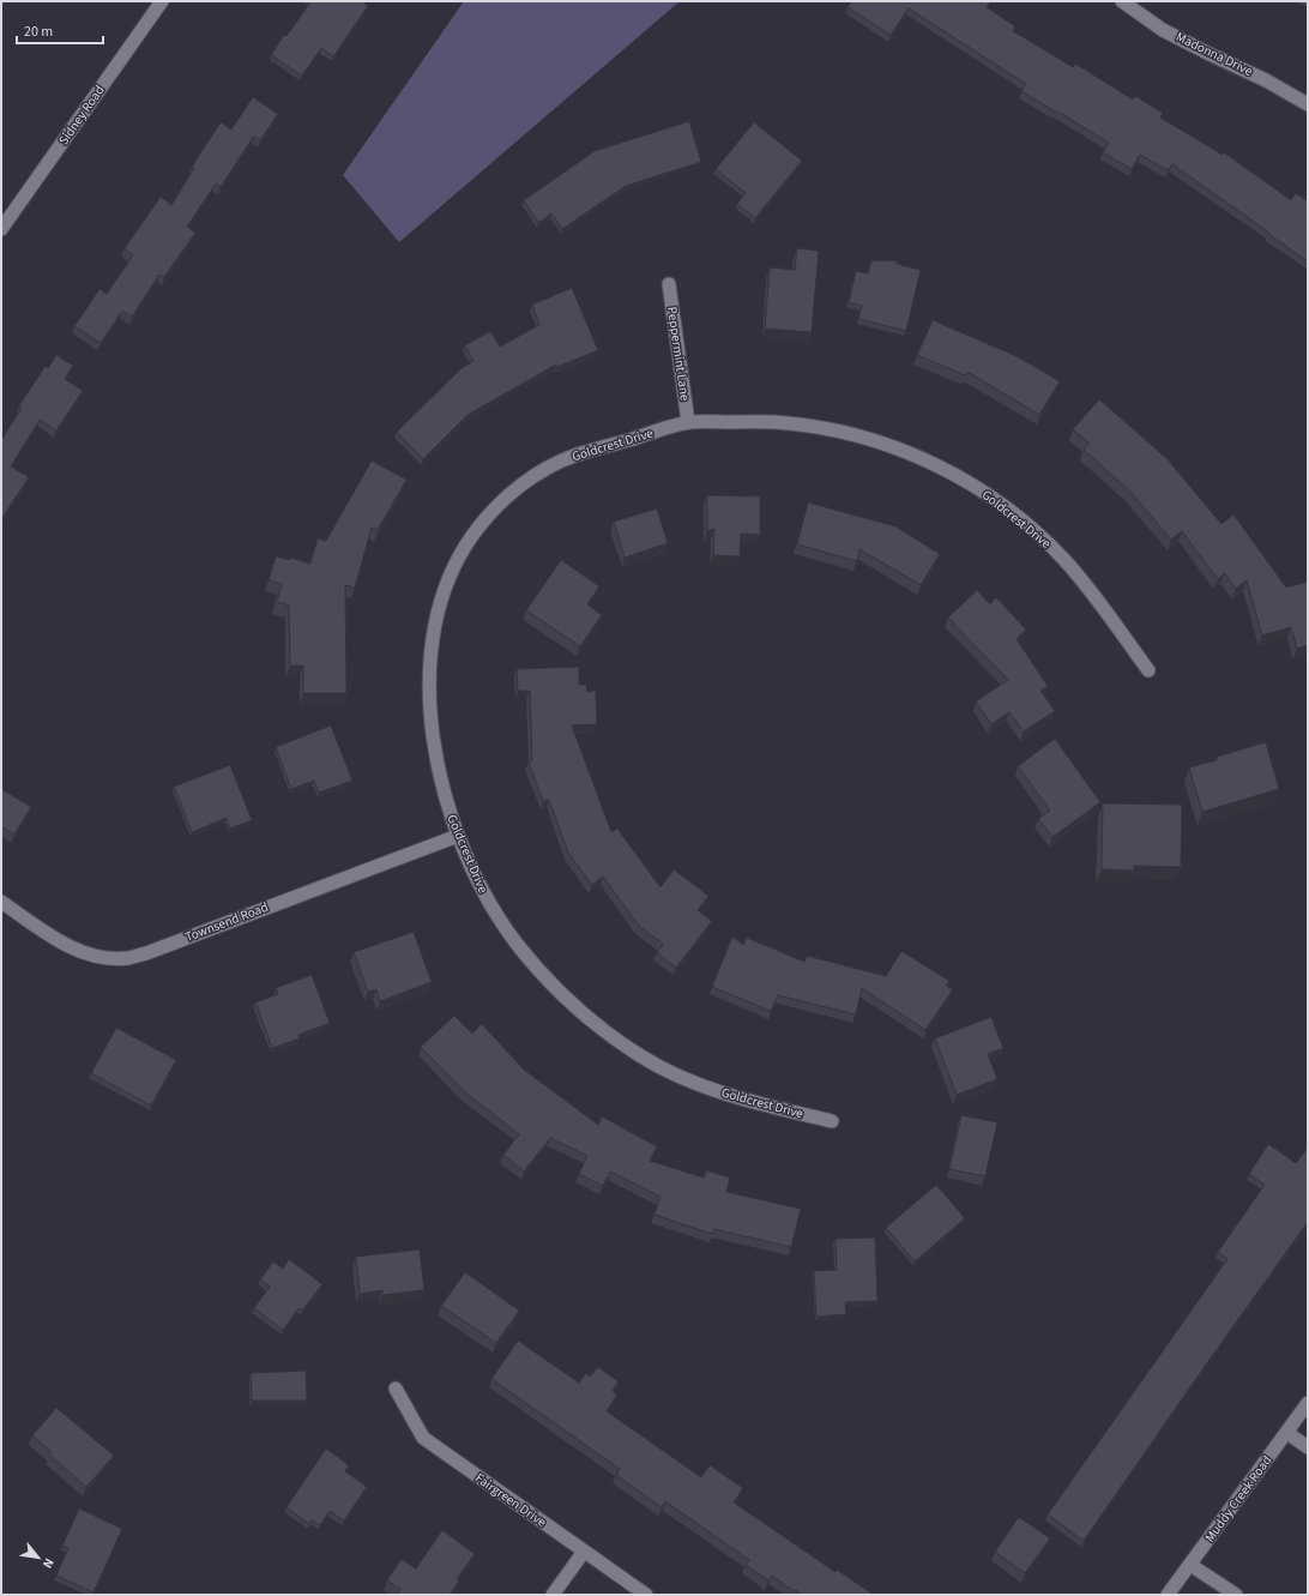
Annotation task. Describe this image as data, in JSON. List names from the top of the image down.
{
  "streets": {
    "street": [
      "Madonna Drive",
      "Sidney Road",
      "Peppermint Lane",
      "Goldcrest Drive",
      "Townsend Road",
      "Muddy Creek Road",
      "Fairgreen Drive"
    ]
  },
  "crossings": [
    ["Peppermint Lane", "Goldcrest Drive"],
    ["Goldcrest Drive", "Townsend Road"]
  ],
  "scale_bar": "20 m",
  "north": "bottom right"
}
